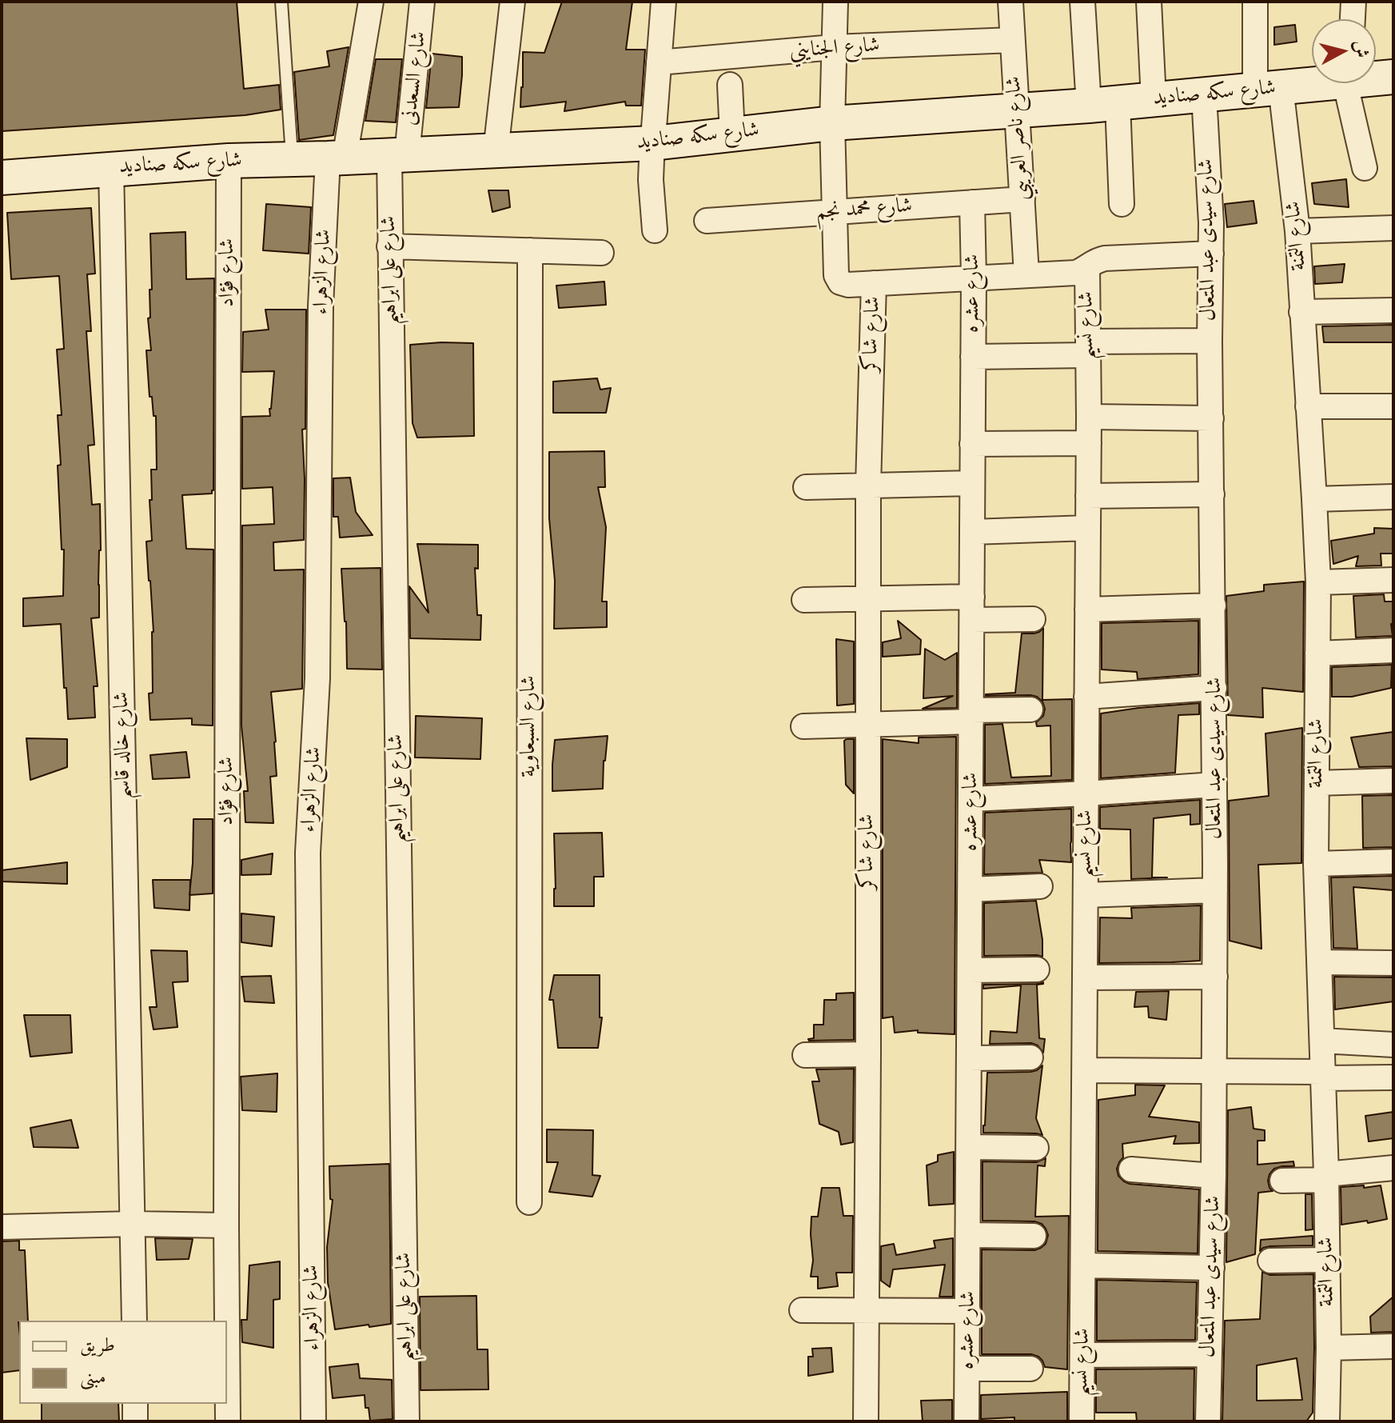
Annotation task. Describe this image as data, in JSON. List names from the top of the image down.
{
  "streets": {
    "street": [
      "شارع الجنايني",
      "شارع السعدنى",
      "شارع سكه صناديد",
      "شارع ناصر العريبي",
      "شارع محمد نجم",
      "شارع التمنة",
      "شارع سيدى عبد المتعال",
      "شارع على ابراهيم",
      "شارع الزهراء",
      "شارع فؤاد",
      "شارع عشره",
      "شارع نسيم",
      "شارع شاكر",
      "شارع السبعاوية",
      "شارع خالد قاسم"
    ]
  },
  "crossings": [
    ["شارع الجنايني", "شارع ناصر العريبي"],
    ["شارع السعدنى", "شارع سكه صناديد"],
    ["شارع السعدنى", "شارع على ابراهيم"],
    ["شارع سكه صناديد", "شارع ناصر العريبي"],
    ["شارع سكه صناديد", "شارع التمنة"],
    ["شارع سكه صناديد", "شارع سيدى عبد المتعال"],
    ["شارع سكه صناديد", "شارع على ابراهيم"],
    ["شارع سكه صناديد", "شارع الزهراء"],
    ["شارع سكه صناديد", "شارع فؤاد"],
    ["شارع سكه صناديد", "شارع خالد قاسم"],
    ["شارع ناصر العريبي", "شارع محمد نجم"],
    ["شارع محمد نجم", "شارع عشره"]
  ],
  "legend": ["طريق", "مبنى"],
  "north": "right"
}
